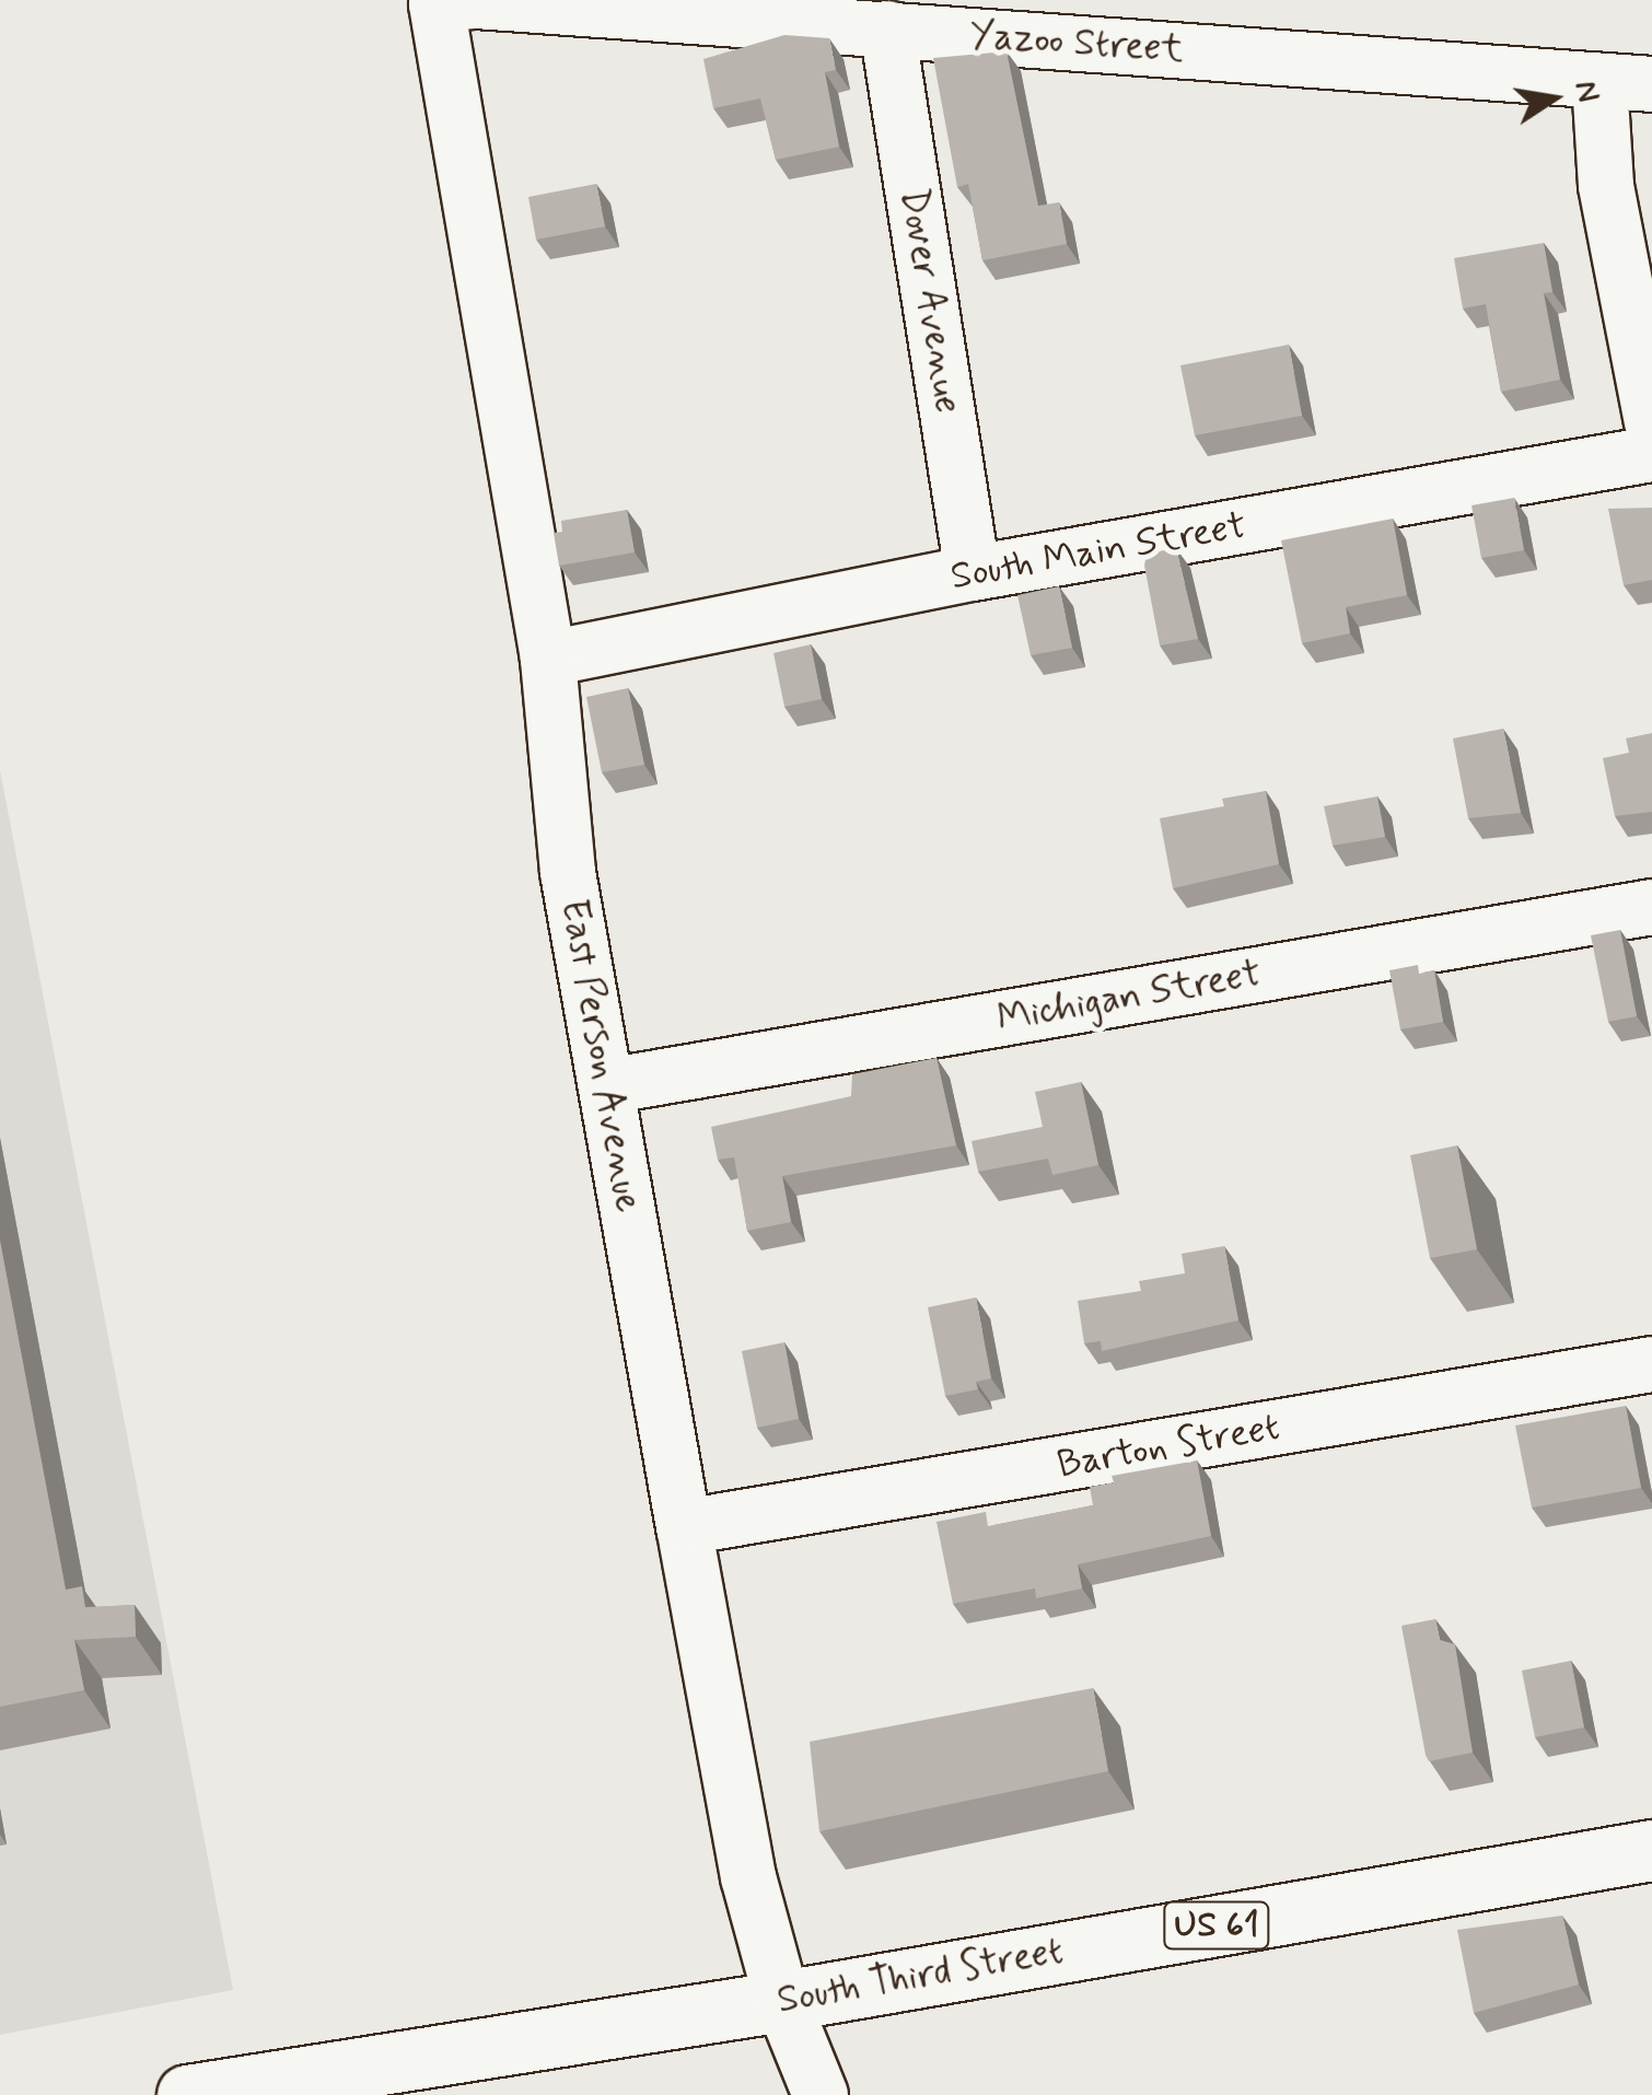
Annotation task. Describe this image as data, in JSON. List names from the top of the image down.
{
  "streets": {
    "main road": ["US 61", "South Third Street"],
    "street": [
      "Yazoo Street",
      "Dover Avenue",
      "South Main Street",
      "Michigan Street",
      "East Person Avenue",
      "Barton Street"
    ]
  },
  "crossings": [
    ["Yazoo Street", "Dover Avenue"],
    ["Yazoo Street", "East Person Avenue"],
    ["Dover Avenue", "South Main Street"],
    ["South Main Street", "East Person Avenue"],
    ["Michigan Street", "East Person Avenue"],
    ["East Person Avenue", "Barton Street"],
    ["East Person Avenue", "South Third Street"]
  ],
  "north": "right"
}
